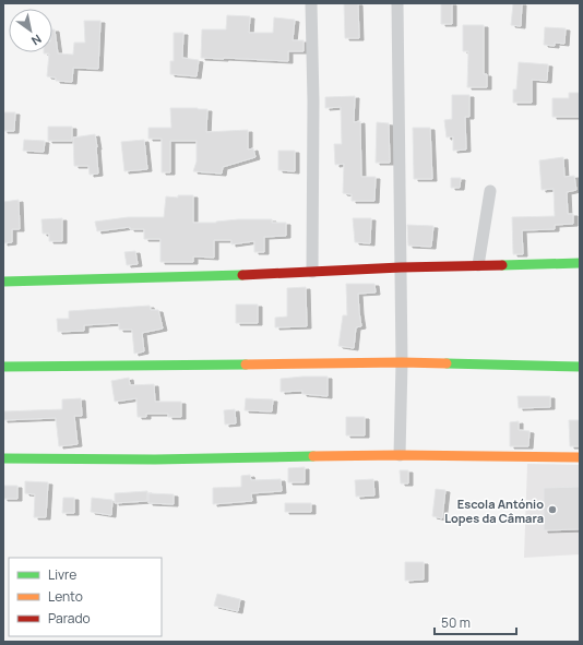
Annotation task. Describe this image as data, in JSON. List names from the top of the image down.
{
  "places": ["Escola António Lopes da Câmara"],
  "legend": ["Livre", "Lento", "Parado"],
  "scale_bar": "50 m",
  "north": "bottom right"
}
